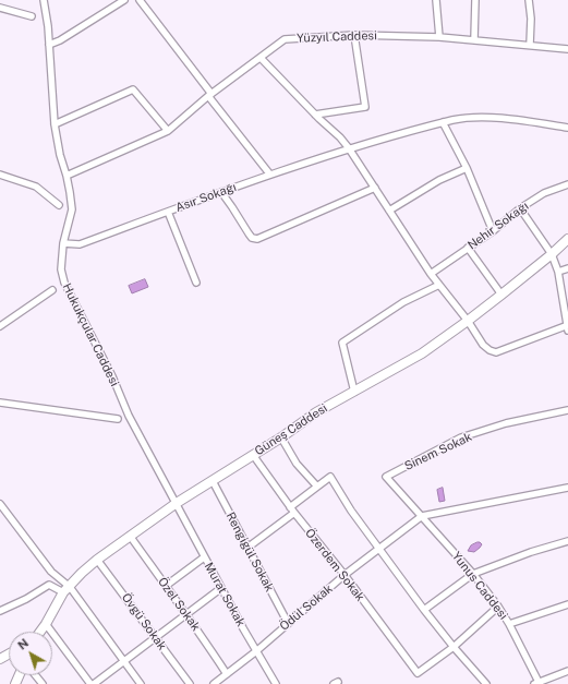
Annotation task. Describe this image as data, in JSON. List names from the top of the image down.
{
  "streets": {
    "main road": ["Güneş Caddesi"],
    "street": [
      "Yüzyıl Caddesi",
      "Asır Sokağı",
      "Nehir Sokağı",
      "Hukukçular Caddesi",
      "Sinem Sokak",
      "Rengigül Sokak",
      "Özerdem Sokak",
      "Yunus Caddesi",
      "Murat Sokak",
      "Özel Sokak",
      "Ödül Sokak",
      "Övgü Sokak"
    ]
  },
  "crossings": [
    ["Yüzyıl Caddesi", "Hukukçular Caddesi"],
    ["Asır Sokağı", "Hukukçular Caddesi"],
    ["Hukukçular Caddesi", "Güneş Caddesi"],
    ["Hukukçular Caddesi", "Murat Sokak"],
    ["Güneş Caddesi", "Rengigül Sokak"],
    ["Güneş Caddesi", "Özerdem Sokak"],
    ["Güneş Caddesi", "Murat Sokak"],
    ["Güneş Caddesi", "Özel Sokak"],
    ["Güneş Caddesi", "Övgü Sokak"],
    ["Sinem Sokak", "Yunus Caddesi"],
    ["Sinem Sokak", "Ödül Sokak"],
    ["Rengigül Sokak", "Ödül Sokak"],
    ["Özerdem Sokak", "Ödül Sokak"],
    ["Yunus Caddesi", "Ödül Sokak"],
    ["Murat Sokak", "Ödül Sokak"],
    ["Özel Sokak", "Ödül Sokak"]
  ],
  "north": "top left"
}
